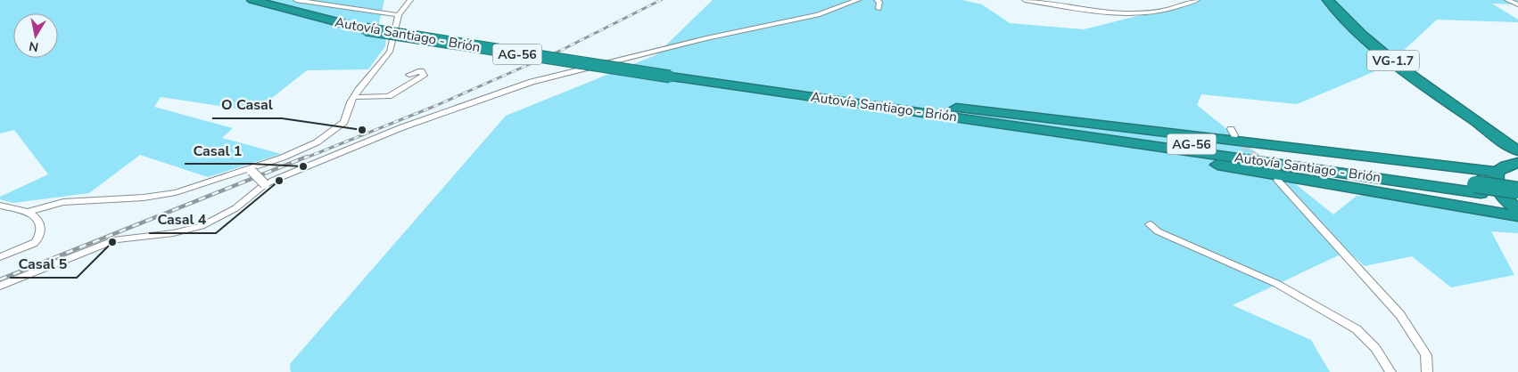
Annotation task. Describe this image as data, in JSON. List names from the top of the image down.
{
  "streets": {
    "highway": ["Autovía Santiago - Brión", "AG-56", "VG-1.7"]
  },
  "places": [
    "O Casal",
    "Casal 1",
    "Casal 4",
    "Casal 5"
  ],
  "north": "bottom"
}
